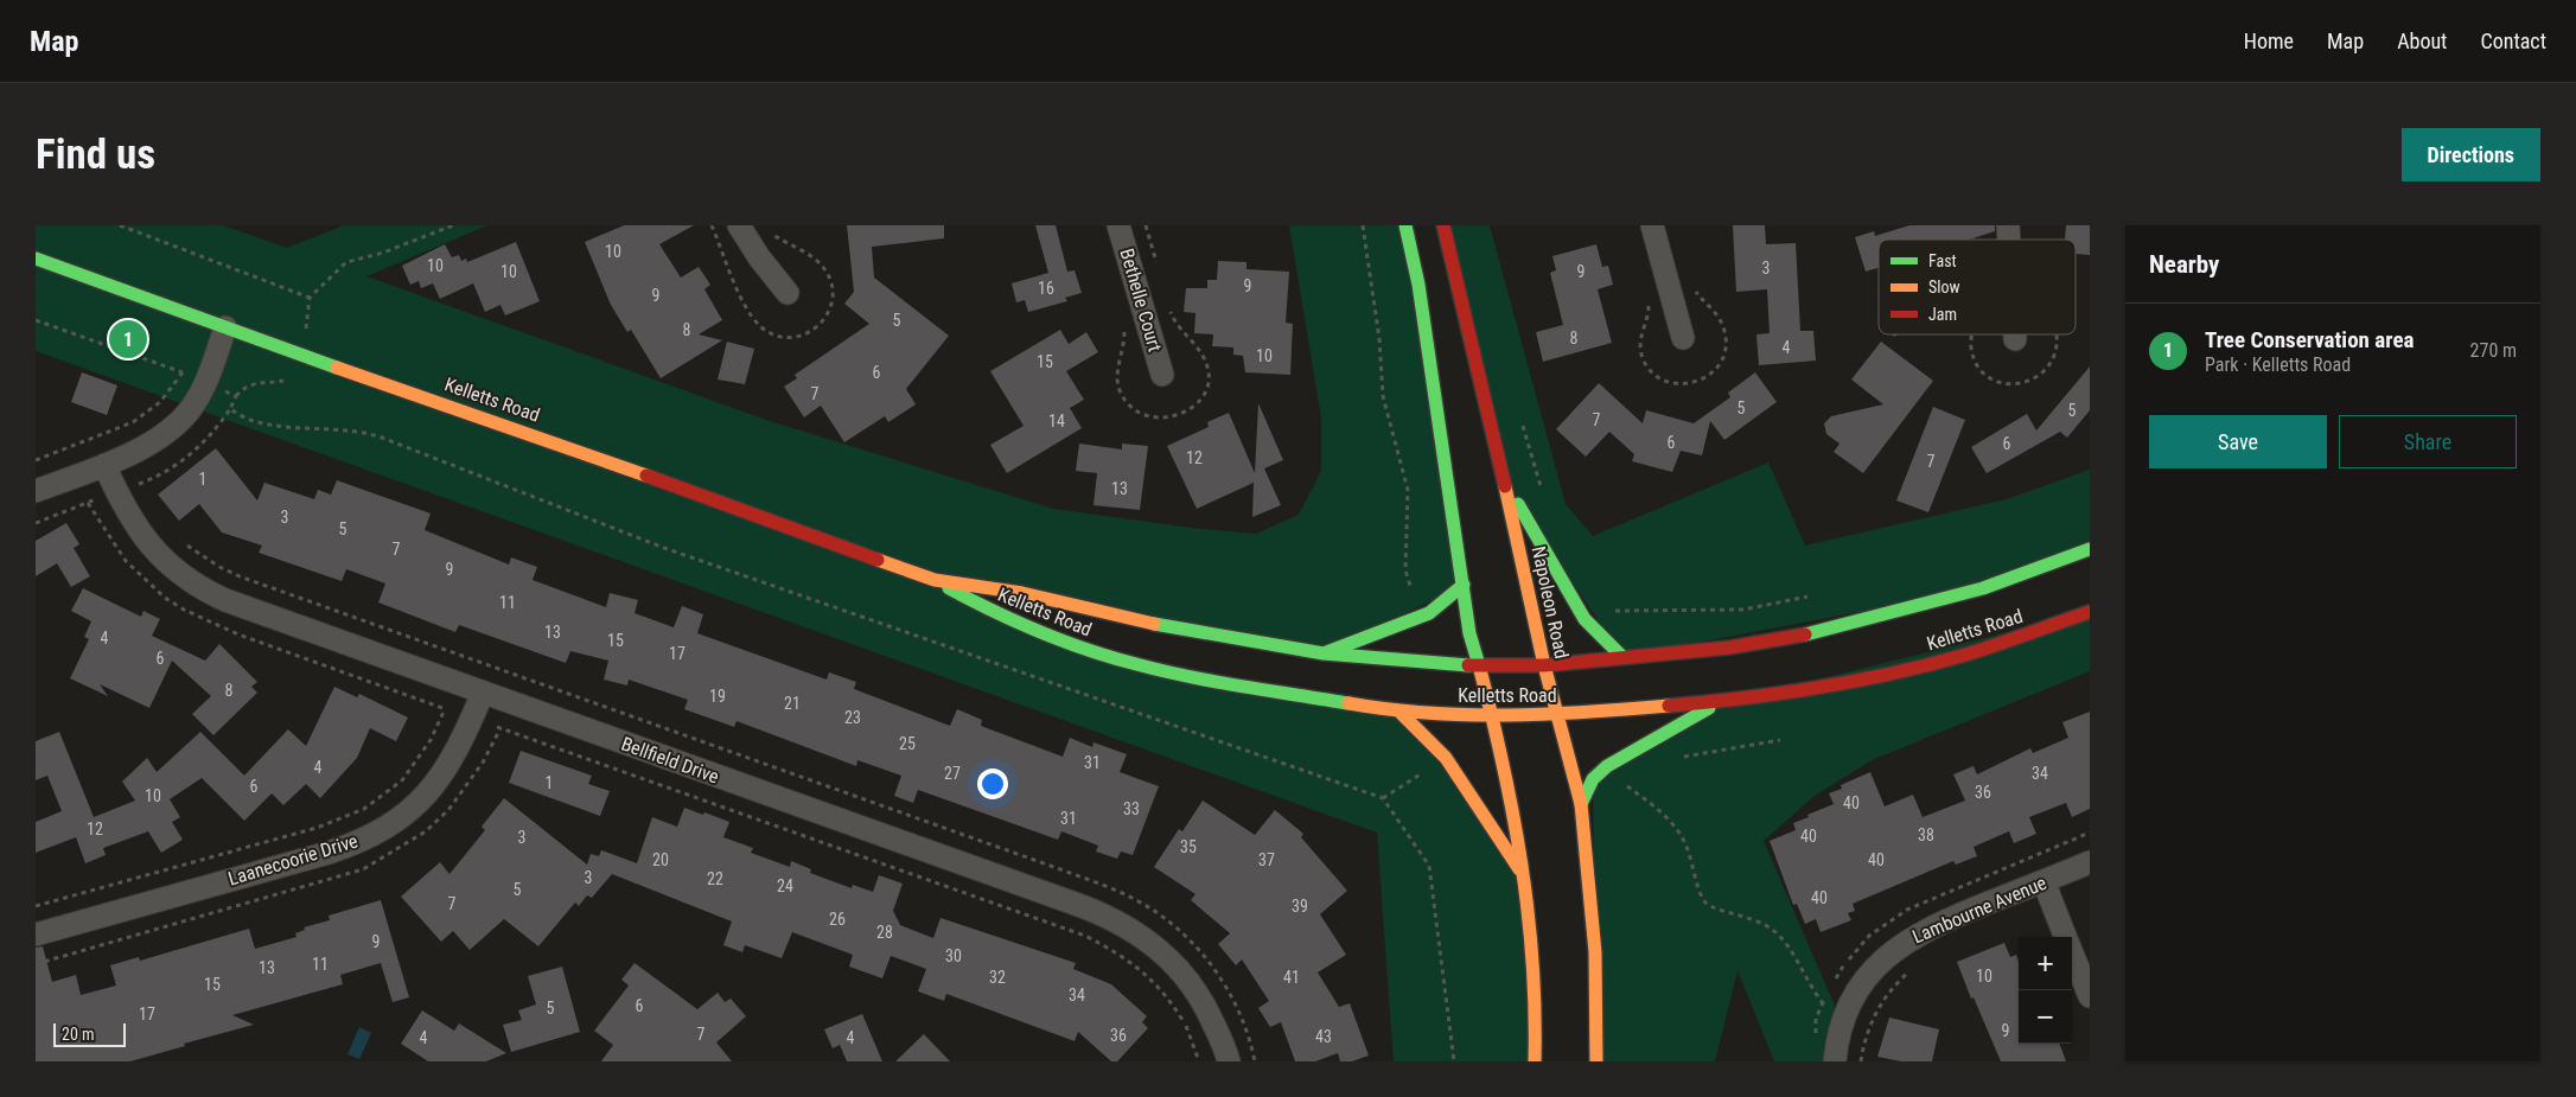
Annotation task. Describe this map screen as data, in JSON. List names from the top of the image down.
{
  "streets": {
    "main road": ["Kelletts Road", "Napoleon Road"],
    "street": [
      "Bethelle Court",
      "Bellfield Drive",
      "Laanecoorie Drive",
      "Lambourne Avenue"
    ]
  },
  "crossings": [
    ["Kelletts Road", "Napoleon Road"],
    ["Bellfield Drive", "Laanecoorie Drive"]
  ],
  "house_numbers": [
    "10",
    "10",
    "3",
    "10",
    "9",
    "9",
    "16",
    "9",
    "5",
    "8",
    "8",
    "4",
    "10",
    "15",
    "6",
    "7",
    "5",
    "5",
    "7",
    "14",
    "6",
    "6",
    "12",
    "7",
    "1",
    "13",
    "3",
    "5",
    "7",
    "9",
    "11",
    "13",
    "4",
    "15",
    "17",
    "6",
    "8",
    "19",
    "21",
    "23",
    "25",
    "31",
    "4",
    "27",
    "34",
    "1",
    "6",
    "36",
    "10",
    "40",
    "33",
    "31",
    "12",
    "38",
    "40",
    "3",
    "35",
    "20",
    "37",
    "40",
    "3",
    "22",
    "24",
    "5",
    "40",
    "7",
    "39",
    "26",
    "28",
    "9",
    "30",
    "11",
    "13",
    "10",
    "32",
    "41",
    "15",
    "34",
    "6",
    "5",
    "17",
    "9",
    "7",
    "36",
    "43",
    "4",
    "4"
  ],
  "legend": ["Fast", "Slow", "Jam"],
  "scale_bar": "20 m",
  "page": {
    "header": "Map",
    "nav": [
      "Home",
      "Map",
      "About",
      "Contact"
    ],
    "buttons": [
      "Directions",
      ["Save", "Share"]
    ],
    "title": "Find us",
    "heading": "Nearby",
    "list": [
      {
        "mark": "1",
        "name": "Tree Conservation area",
        "note": "Park · Kelletts Road",
        "value": "270 m"
      }
    ],
    "pins": "1",
    "map_buttons": ["+", "−"],
    "scale": "20 m"
  }
}
